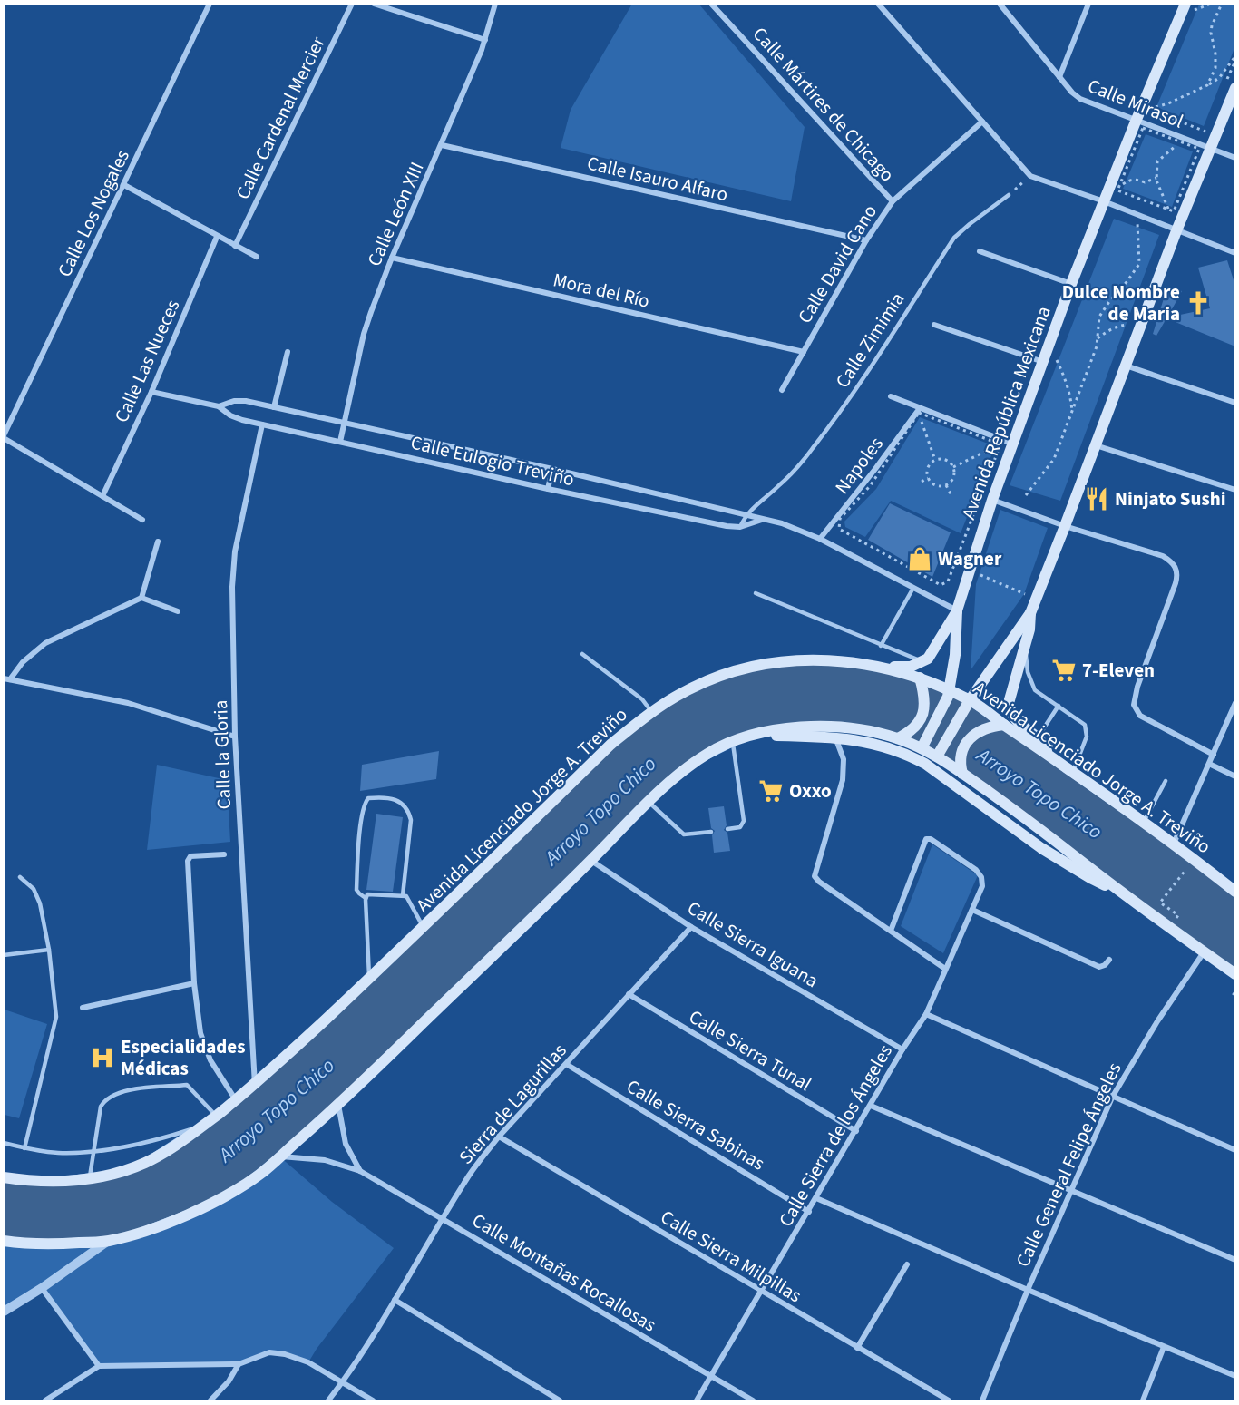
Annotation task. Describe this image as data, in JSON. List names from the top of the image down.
{
  "streets": {
    "main road": ["Avenida República Mexicana", "Avenida Licenciado Jorge A. Treviño"],
    "street": [
      "Calle Mirasol",
      "Calle Mártires de Chicago",
      "Calle Cardenal Mercier",
      "Calle Isauro Alfaro",
      "Calle Los Nogales",
      "Calle León XIII",
      "Calle David Cano",
      "Mora del Río",
      "Calle Las Nueces",
      "Calle Eulogio Treviño",
      "Napoles",
      "Calle la Gloria",
      "Calle Sierra Iguana",
      "Calle Sierra Tunal",
      "Sierra de Lagurillas",
      "Calle Sierra Sabinas",
      "Calle Sierra de los Ángeles",
      "Calle General Felipe Ángeles",
      "Calle Sierra Milpillas",
      "Calle Montañas Rocallosas"
    ],
    "lane": ["Calle Zimimia"]
  },
  "crossings": [
    ["Calle Mirasol", "Avenida República Mexicana"],
    ["Calle Mártires de Chicago", "Calle David Cano"],
    ["Calle Isauro Alfaro", "Calle León XIII"],
    ["Calle Isauro Alfaro", "Calle David Cano"],
    ["Calle León XIII", "Mora del Río"],
    ["Calle León XIII", "Calle Eulogio Treviño"],
    ["Calle David Cano", "Mora del Río"],
    ["Calle Zimimia", "Calle Eulogio Treviño"],
    ["Calle Las Nueces", "Calle Eulogio Treviño"],
    ["Avenida República Mexicana", "Calle Eulogio Treviño"],
    ["Avenida República Mexicana", "Avenida Licenciado Jorge A. Treviño"],
    ["Calle Eulogio Treviño", "Napoles"],
    ["Calle Eulogio Treviño", "Calle la Gloria"],
    ["Calle la Gloria", "Avenida Licenciado Jorge A. Treviño"],
    ["Calle Sierra Iguana", "Sierra de Lagurillas"],
    ["Calle Sierra Iguana", "Calle Sierra de los Ángeles"],
    ["Calle Sierra Tunal", "Sierra de Lagurillas"],
    ["Calle Sierra Tunal", "Calle Sierra de los Ángeles"],
    ["Sierra de Lagurillas", "Calle Sierra Sabinas"],
    ["Sierra de Lagurillas", "Calle Sierra Milpillas"],
    ["Sierra de Lagurillas", "Calle Montañas Rocallosas"],
    ["Calle Sierra Sabinas", "Calle Sierra de los Ángeles"],
    ["Calle Sierra de los Ángeles", "Calle Sierra Milpillas"],
    ["Calle Sierra de los Ángeles", "Calle Montañas Rocallosas"]
  ],
  "water": ["Arroyo Topo Chico"],
  "places": {
    "church": ["Dulce Nombre de Maria"],
    "restaurant": ["Ninjato Sushi"],
    "shop": ["Wagner"],
    "supermarket": ["7-Eleven", "Oxxo"],
    "hospital": ["Especialidades Médicas"]
  }
}
